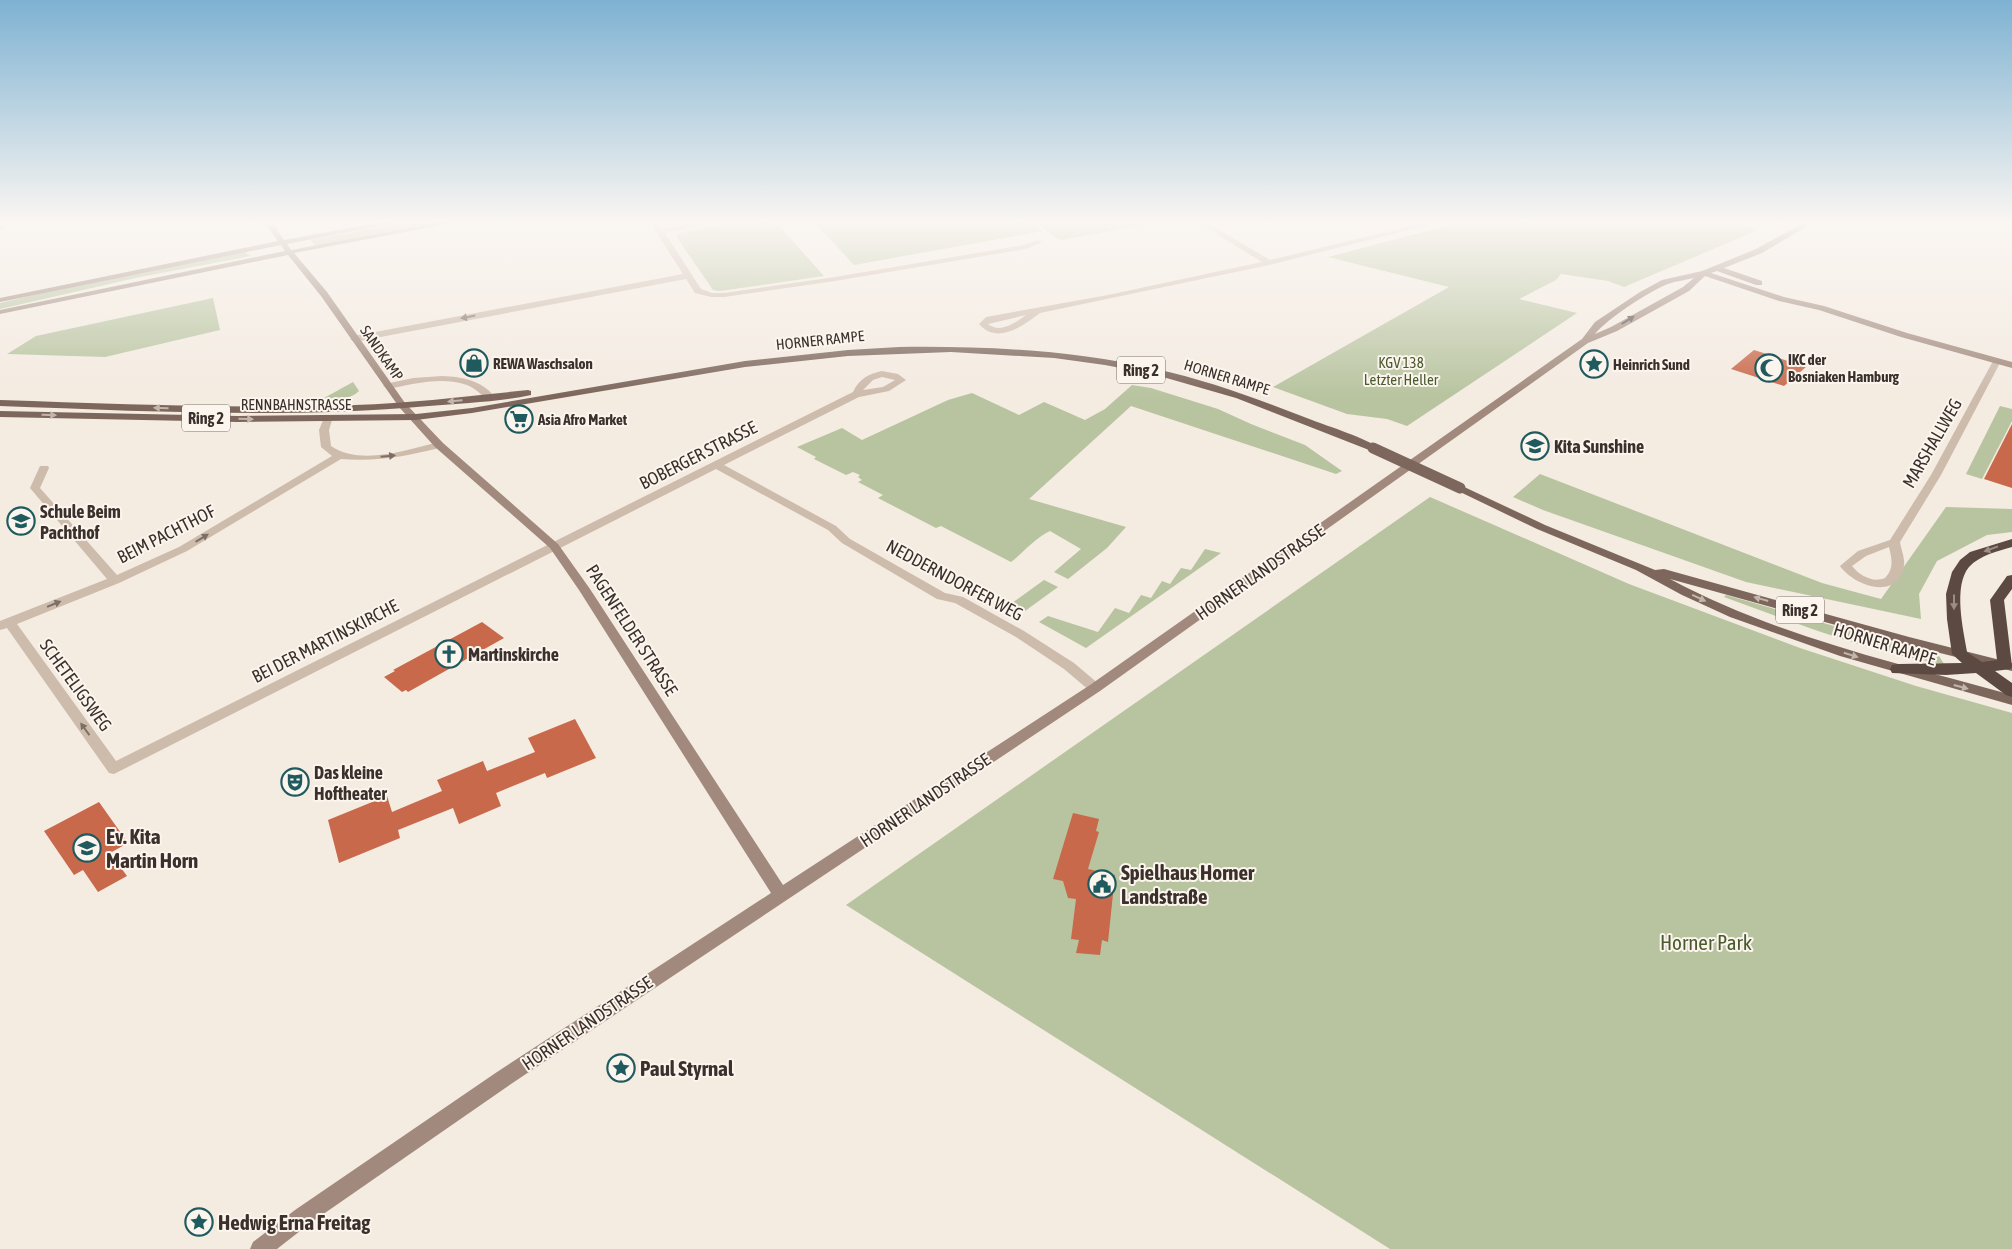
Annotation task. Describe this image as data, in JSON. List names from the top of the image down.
{
  "streets": {
    "main road": ["HORNER RAMPE", "Ring 2", "RENNBAHNSTRASSE"],
    "street": [
      "SANDKAMP",
      "MARSHALLWEG",
      "BOBERGER STRASSE",
      "BEIM PACHTHOF",
      "HORNER LANDSTRASSE",
      "NEDDERNDORFER WEG",
      "PAGENFELDER STRASSE",
      "BEI DER MARTINSKIRCHE",
      "SCHETELIGSWEG"
    ]
  },
  "crossings": [
    ["HORNER RAMPE", "SANDKAMP"],
    ["HORNER RAMPE", "RENNBAHNSTRASSE"],
    ["HORNER RAMPE", "PAGENFELDER STRASSE"],
    ["SANDKAMP", "RENNBAHNSTRASSE"],
    ["RENNBAHNSTRASSE", "PAGENFELDER STRASSE"],
    ["BOBERGER STRASSE", "NEDDERNDORFER WEG"],
    ["BOBERGER STRASSE", "PAGENFELDER STRASSE"],
    ["BOBERGER STRASSE", "BEI DER MARTINSKIRCHE"],
    ["BEIM PACHTHOF", "SCHETELIGSWEG"],
    ["HORNER LANDSTRASSE", "NEDDERNDORFER WEG"],
    ["HORNER LANDSTRASSE", "PAGENFELDER STRASSE"],
    ["PAGENFELDER STRASSE", "BEI DER MARTINSKIRCHE"],
    ["BEI DER MARTINSKIRCHE", "SCHETELIGSWEG"]
  ],
  "one_way": ["BEIM PACHTHOF", "SCHETELIGSWEG"],
  "parks": ["KGV 138 Letzter Heller", "Horner Park"],
  "places": {
    "shop": ["REWA Waschsalon"],
    "place": ["Heinrich Sund", "Paul Styrnal", "Hedwig Erna Freitag"],
    "mosque": ["IKC der Bosniaken Hamburg"],
    "supermarket": ["Asia Afro Market"],
    "school or university": ["Kita Sunshine", "Schule Beim Pachthof", "Ev. Kita Martin Horn"],
    "church": ["Martinskirche"],
    "theatre": ["Das kleine Hoftheater"],
    "public building": ["Spielhaus Horner Landstraße"]
  }
}
